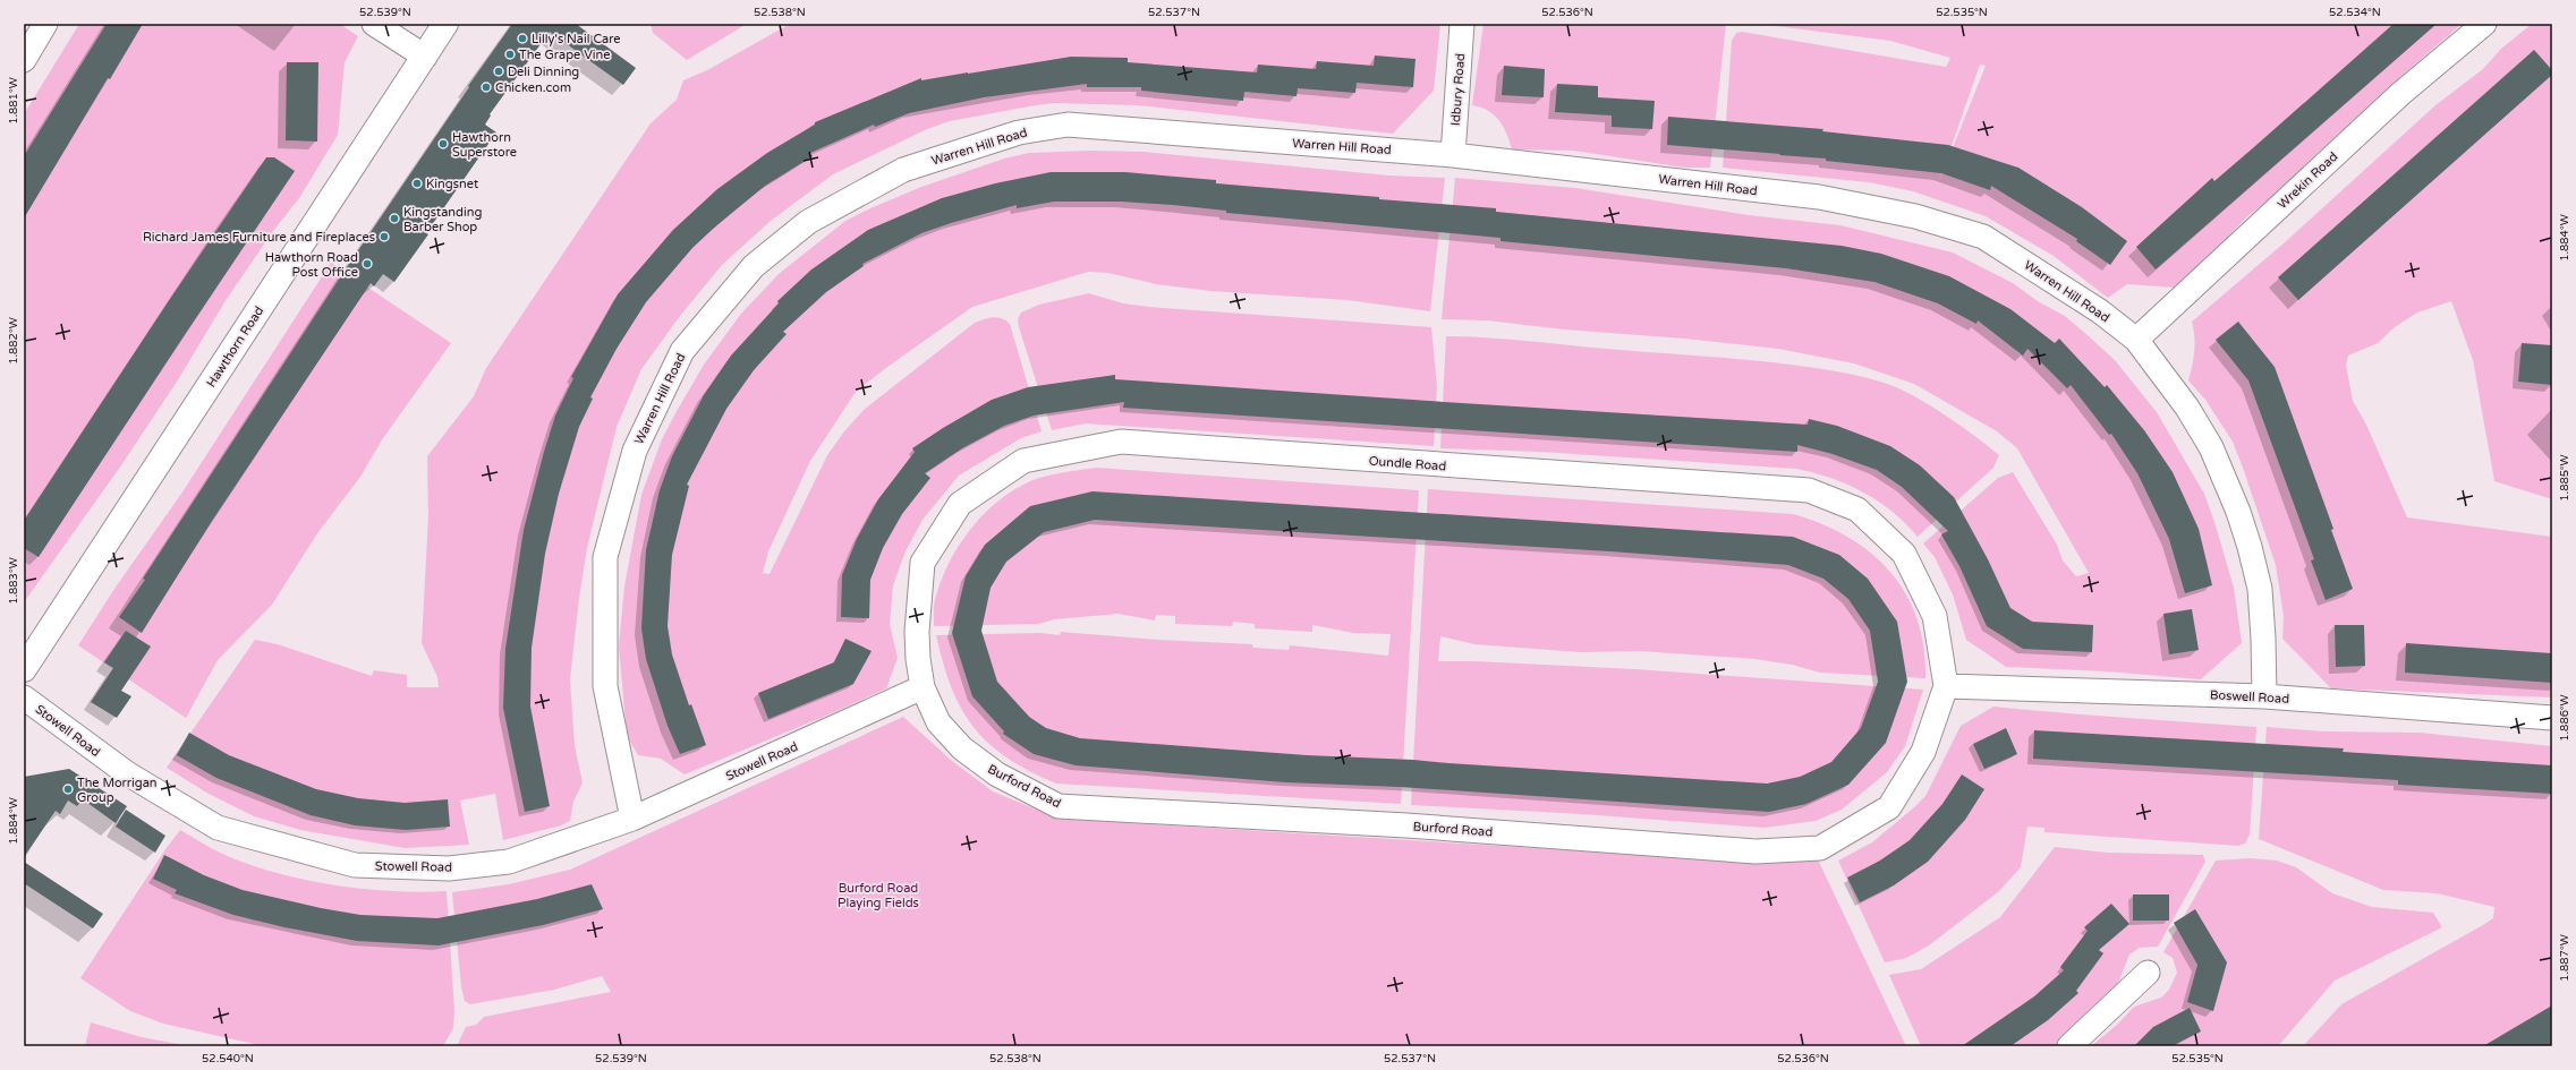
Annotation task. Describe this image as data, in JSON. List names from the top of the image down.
{
  "streets": {
    "street": [
      "Idbury Road",
      "Warren Hill Road",
      "Wrekin Road",
      "Hawthorn Road",
      "Oundle Road",
      "Boswell Road",
      "Stowell Road",
      "Burford Road"
    ]
  },
  "crossings": [
    ["Idbury Road", "Warren Hill Road"],
    ["Warren Hill Road", "Wrekin Road"],
    ["Warren Hill Road", "Boswell Road"],
    ["Warren Hill Road", "Stowell Road"],
    ["Oundle Road", "Boswell Road"],
    ["Oundle Road", "Stowell Road"],
    ["Oundle Road", "Burford Road"],
    ["Boswell Road", "Burford Road"],
    ["Stowell Road", "Burford Road"]
  ],
  "parks": ["Burford Road Playing Fields"],
  "places": [
    "Lilly's Nail Care",
    "The Grape Vine",
    "Deli Dinning",
    "Chicken.com",
    "Hawthorn Superstore",
    "Kingsnet",
    "Kingstanding Barber Shop",
    "Richard James Furniture and Fireplaces",
    "Hawthorn Road Post Office",
    "The Morrigan Group"
  ],
  "coordinates": [
    "52.539°N",
    "52.538°N",
    "52.537°N",
    "52.536°N",
    "52.535°N",
    "52.534°N",
    "1.881°W",
    "1.884°W",
    "1.882°W",
    "1.885°W",
    "1.883°W",
    "1.886°W",
    "1.887°W",
    "52.540°N"
  ]
}
